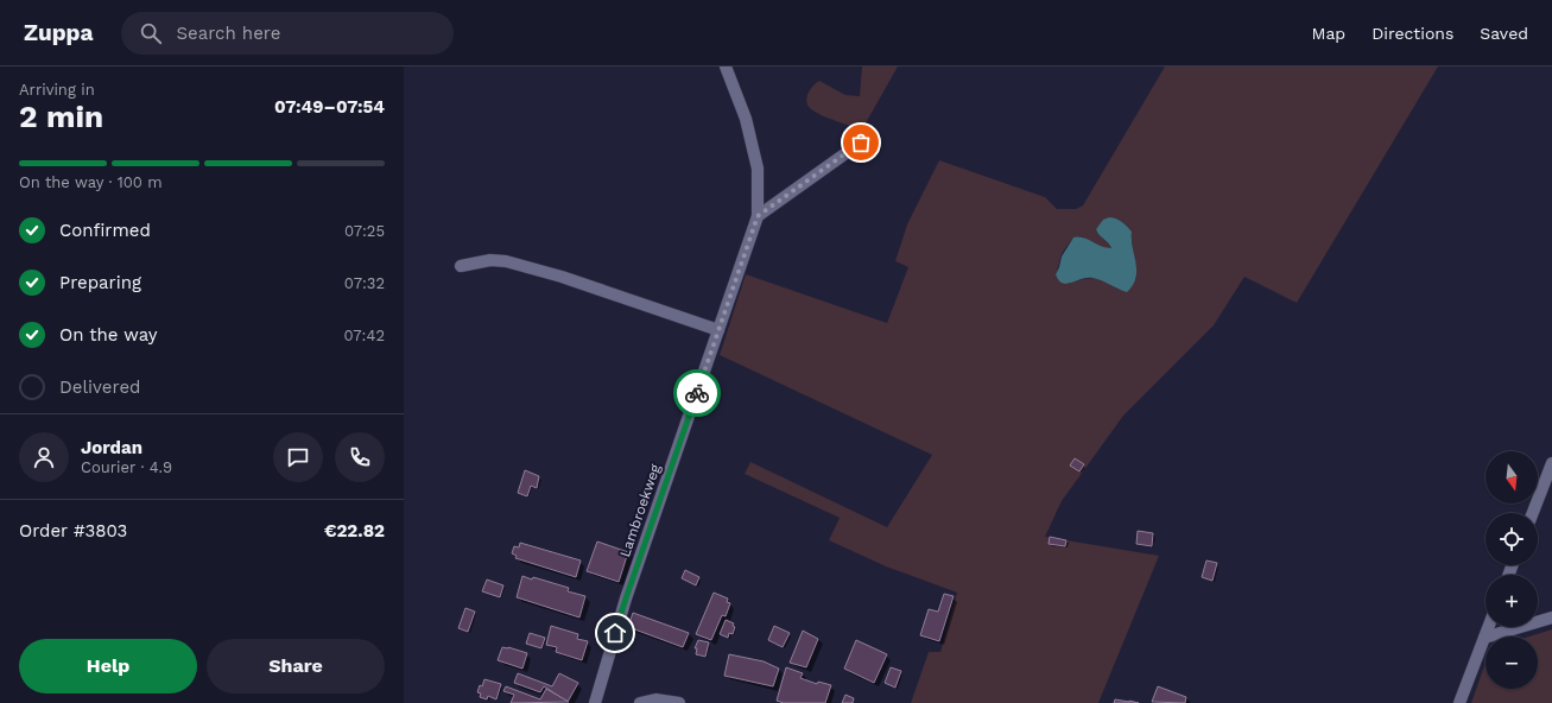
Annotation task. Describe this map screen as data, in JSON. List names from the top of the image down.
{
  "streets": {
    "street": ["Lambroekweg"]
  },
  "north": "bottom",
  "page": {
    "header": "Zuppa",
    "search": "Search here",
    "nav": ["Map", "Directions", "Saved"],
    "heading": ["2 min", "Arriving in", "07:49–07:54"],
    "panel": [
      "Jordan",
      "Courier · 4.9",
      "Order #3803",
      "€22.82"
    ],
    "bar": "On the way · 100 m",
    "list": [
      ["Confirmed", "07:25"],
      ["Preparing", "07:32"],
      ["On the way", "07:42"],
      "Delivered"
    ],
    "map_buttons": ["+", "−"],
    "buttons": ["Help", "Share"]
  }
}
